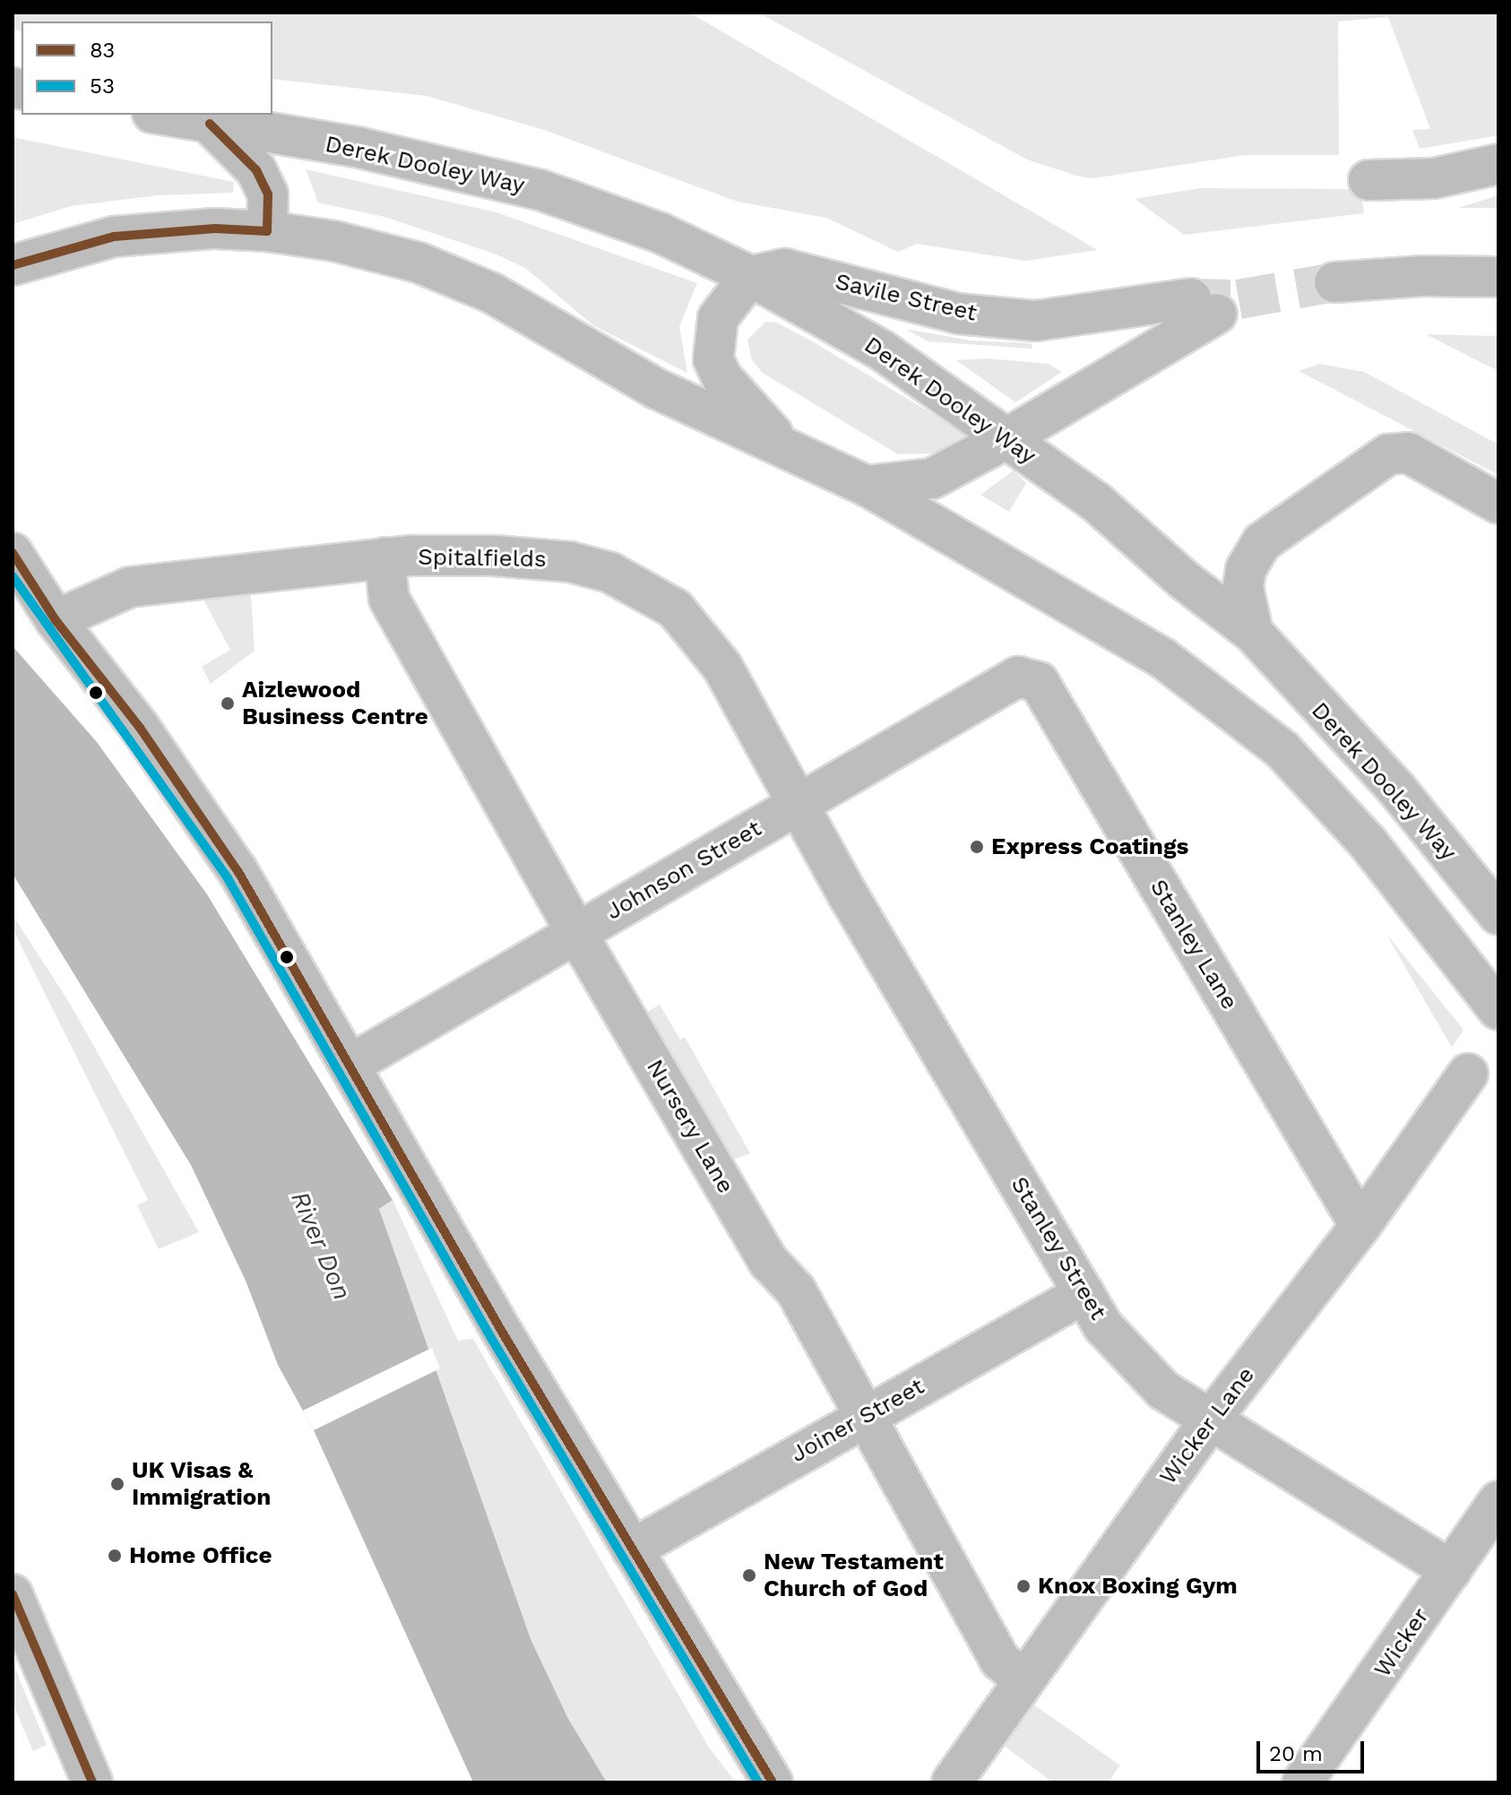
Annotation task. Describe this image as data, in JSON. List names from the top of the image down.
{
  "streets": {
    "main road": [
      "Derek Dooley Way",
      "Savile Street",
      "Spitalfields",
      "Johnson Street",
      "Stanley Lane",
      "Nursery Lane",
      "Stanley Street",
      "Joiner Street",
      "Wicker Lane",
      "Wicker"
    ]
  },
  "crossings": [
    ["Derek Dooley Way", "Savile Street"],
    ["Spitalfields", "Johnson Street"],
    ["Spitalfields", "Nursery Lane"],
    ["Spitalfields", "Stanley Street"],
    ["Johnson Street", "Stanley Lane"],
    ["Johnson Street", "Nursery Lane"],
    ["Johnson Street", "Stanley Street"],
    ["Stanley Lane", "Wicker Lane"],
    ["Nursery Lane", "Joiner Street"],
    ["Nursery Lane", "Wicker Lane"],
    ["Stanley Street", "Joiner Street"],
    ["Stanley Street", "Wicker Lane"],
    ["Stanley Street", "Wicker"]
  ],
  "water": ["River Don"],
  "places": [
    "Aizlewood Business Centre",
    "Express Coatings",
    "UK Visas & Immigration",
    "Home Office",
    "New Testament Church of God",
    "Knox Boxing Gym"
  ],
  "lines": ["transit line 83", "transit line 53"],
  "legend": ["83", "53"],
  "scale_bar": "20 m"
}
